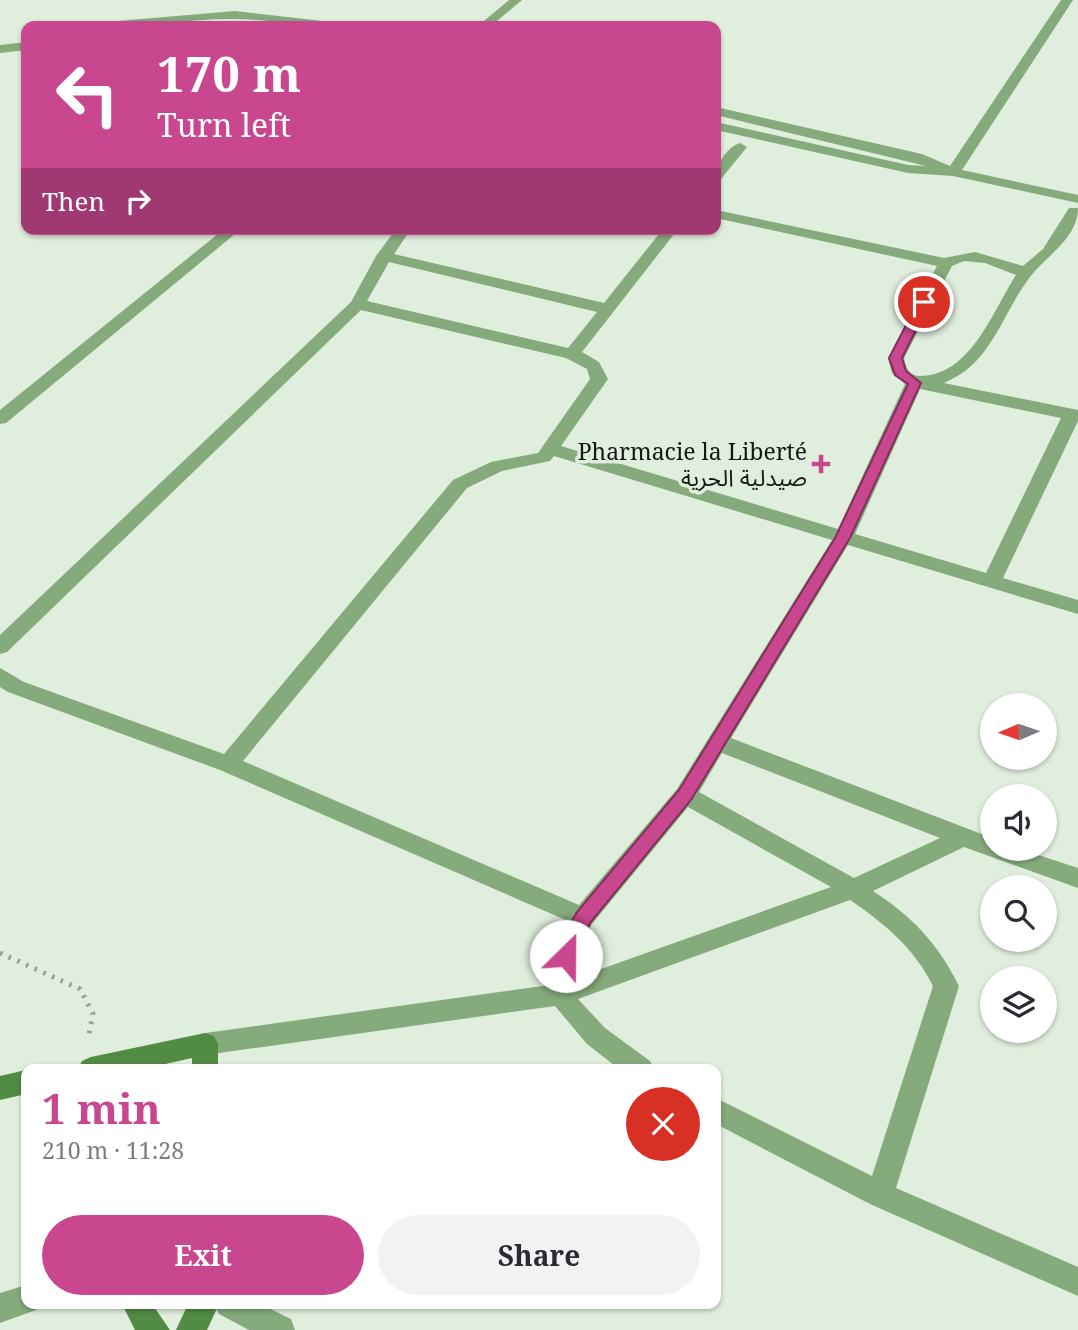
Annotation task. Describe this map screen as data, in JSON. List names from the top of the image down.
{
  "places": {
    "health": ["Pharmacie la Liberté صيدلية الحرية"]
  },
  "north": "left",
  "page": {
    "turn": ["170 m", "Turn left"],
    "then": "Then",
    "heading": ["1 min", "210 m · 11:28"],
    "buttons": ["Exit", "Share"]
  }
}
